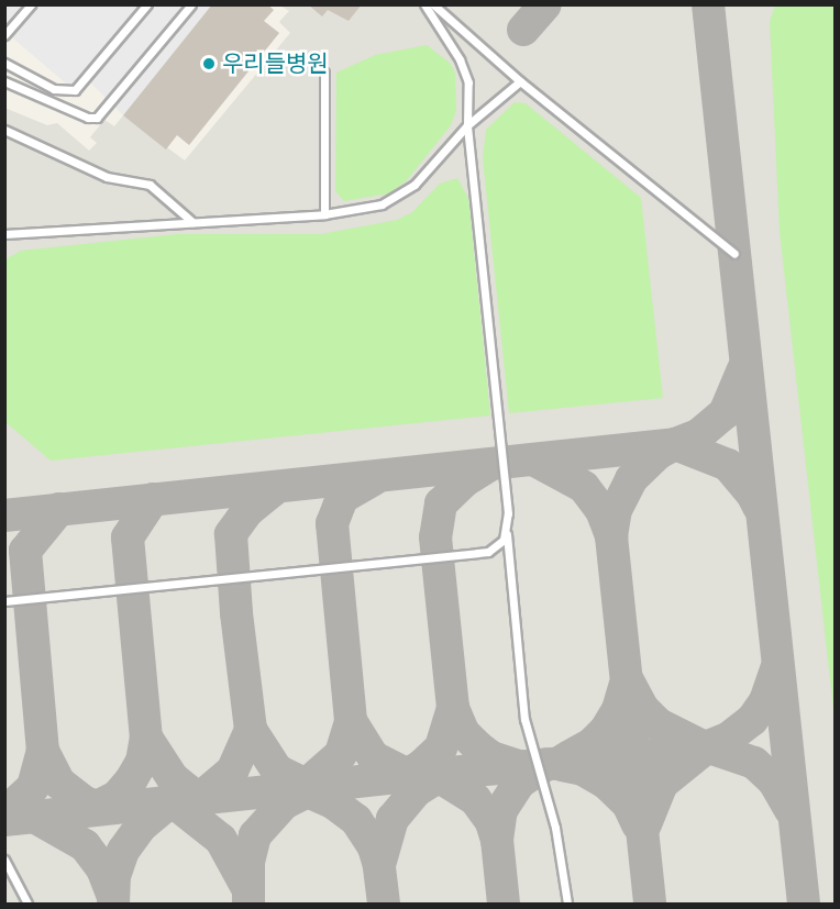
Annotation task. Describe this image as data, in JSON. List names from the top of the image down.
{
  "places": ["우리들병원"]
}
